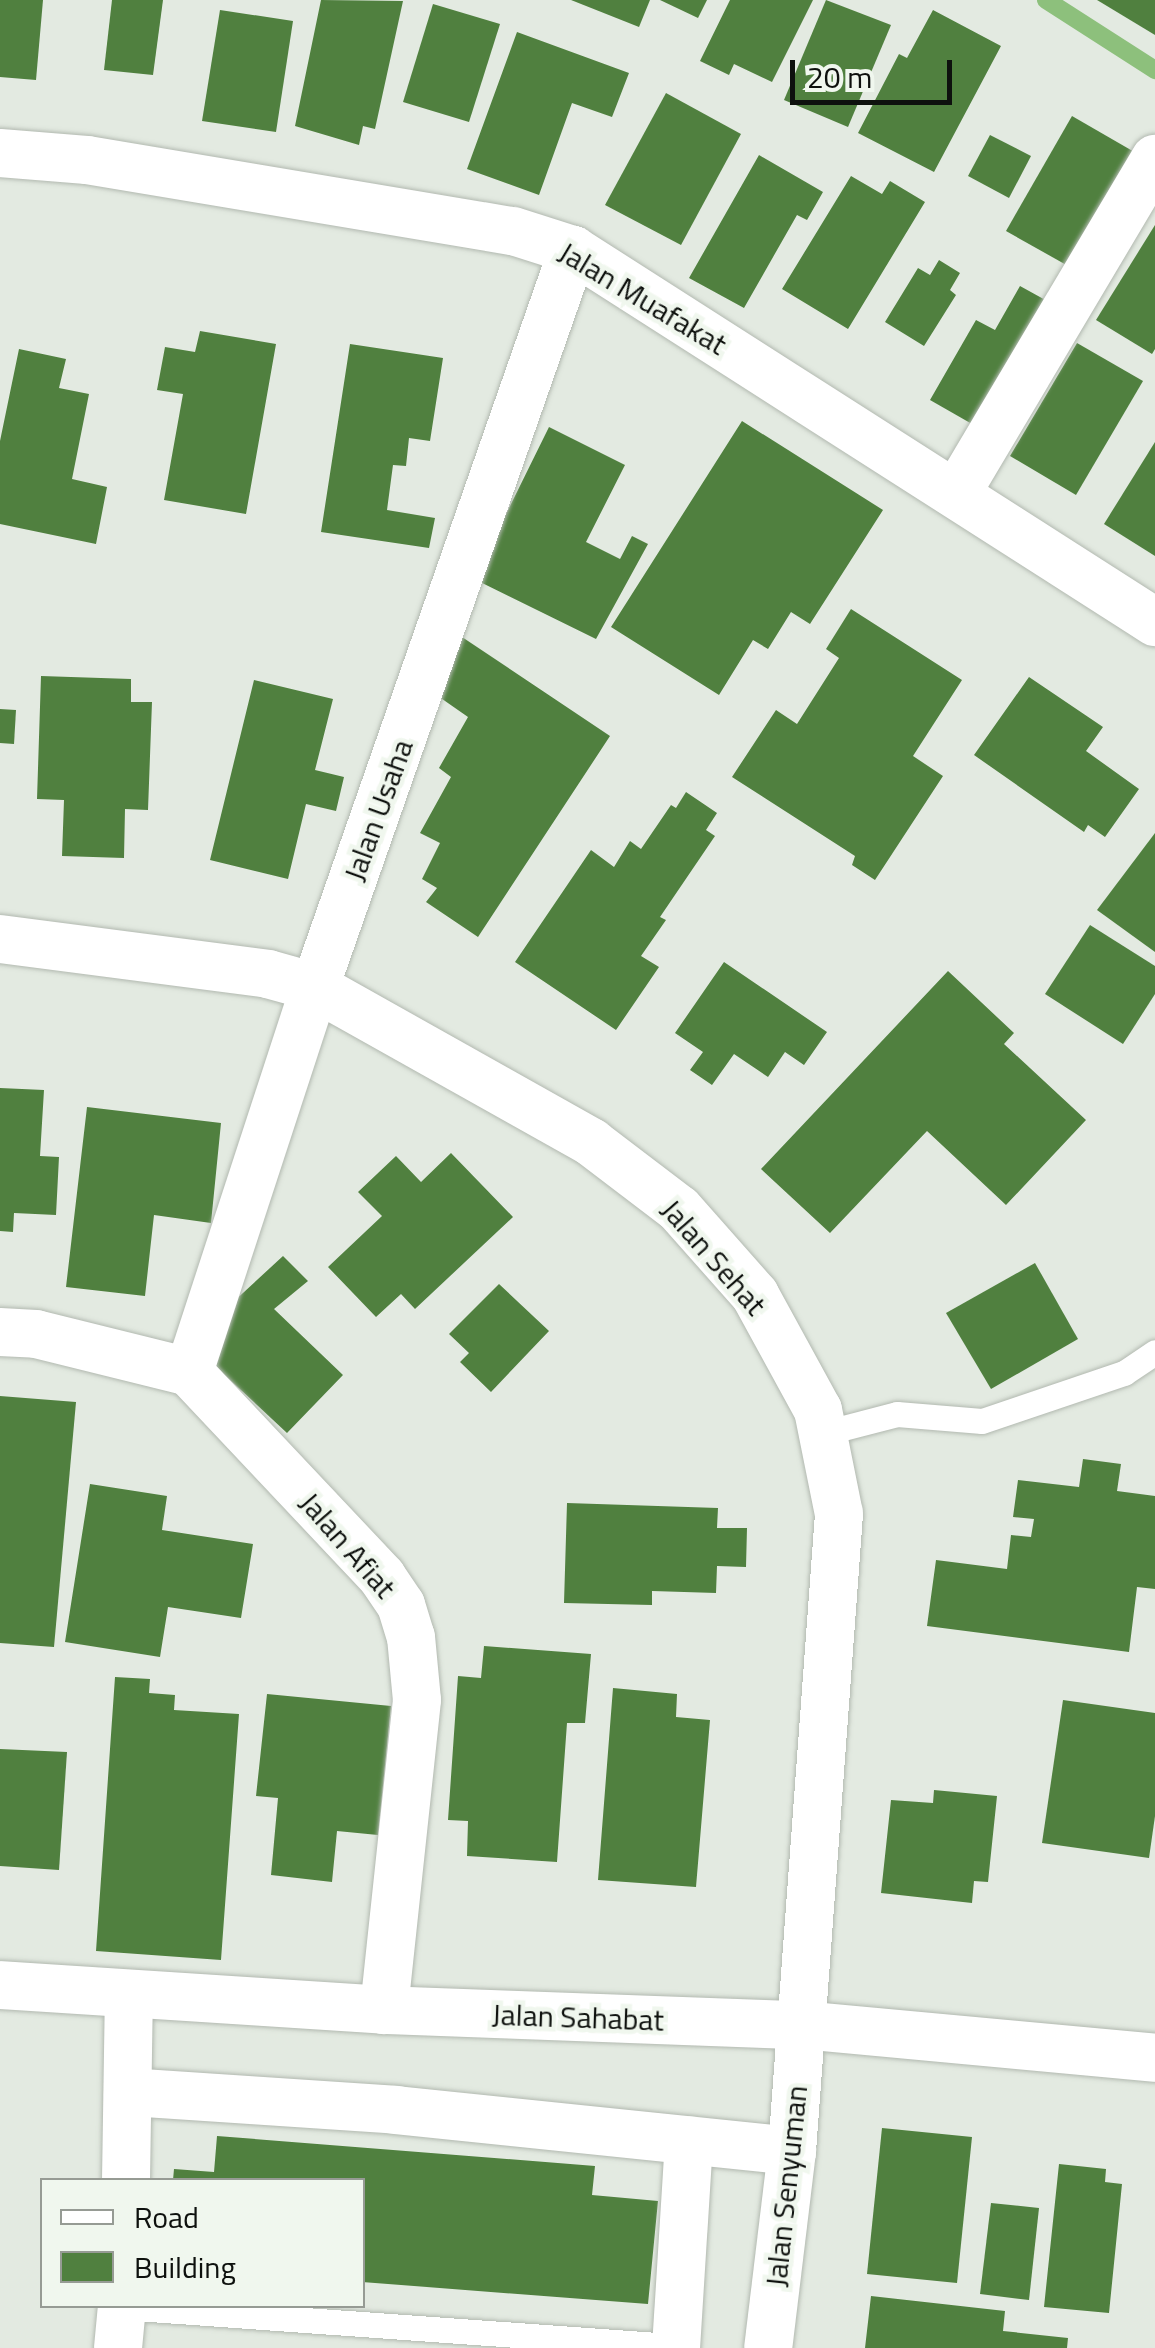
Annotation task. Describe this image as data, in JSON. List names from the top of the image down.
{
  "streets": {
    "street": [
      "Jalan Muafakat",
      "Jalan Usaha",
      "Jalan Sehat",
      "Jalan Afiat",
      "Jalan Sahabat",
      "Jalan Senyuman"
    ]
  },
  "crossings": [
    ["Jalan Muafakat", "Jalan Usaha"],
    ["Jalan Usaha", "Jalan Sehat"],
    ["Jalan Usaha", "Jalan Afiat"],
    ["Jalan Sehat", "Jalan Sahabat"],
    ["Jalan Sehat", "Jalan Senyuman"],
    ["Jalan Afiat", "Jalan Sahabat"],
    ["Jalan Sahabat", "Jalan Senyuman"]
  ],
  "legend": ["Road", "Building"],
  "scale_bar": "20 m"
}
